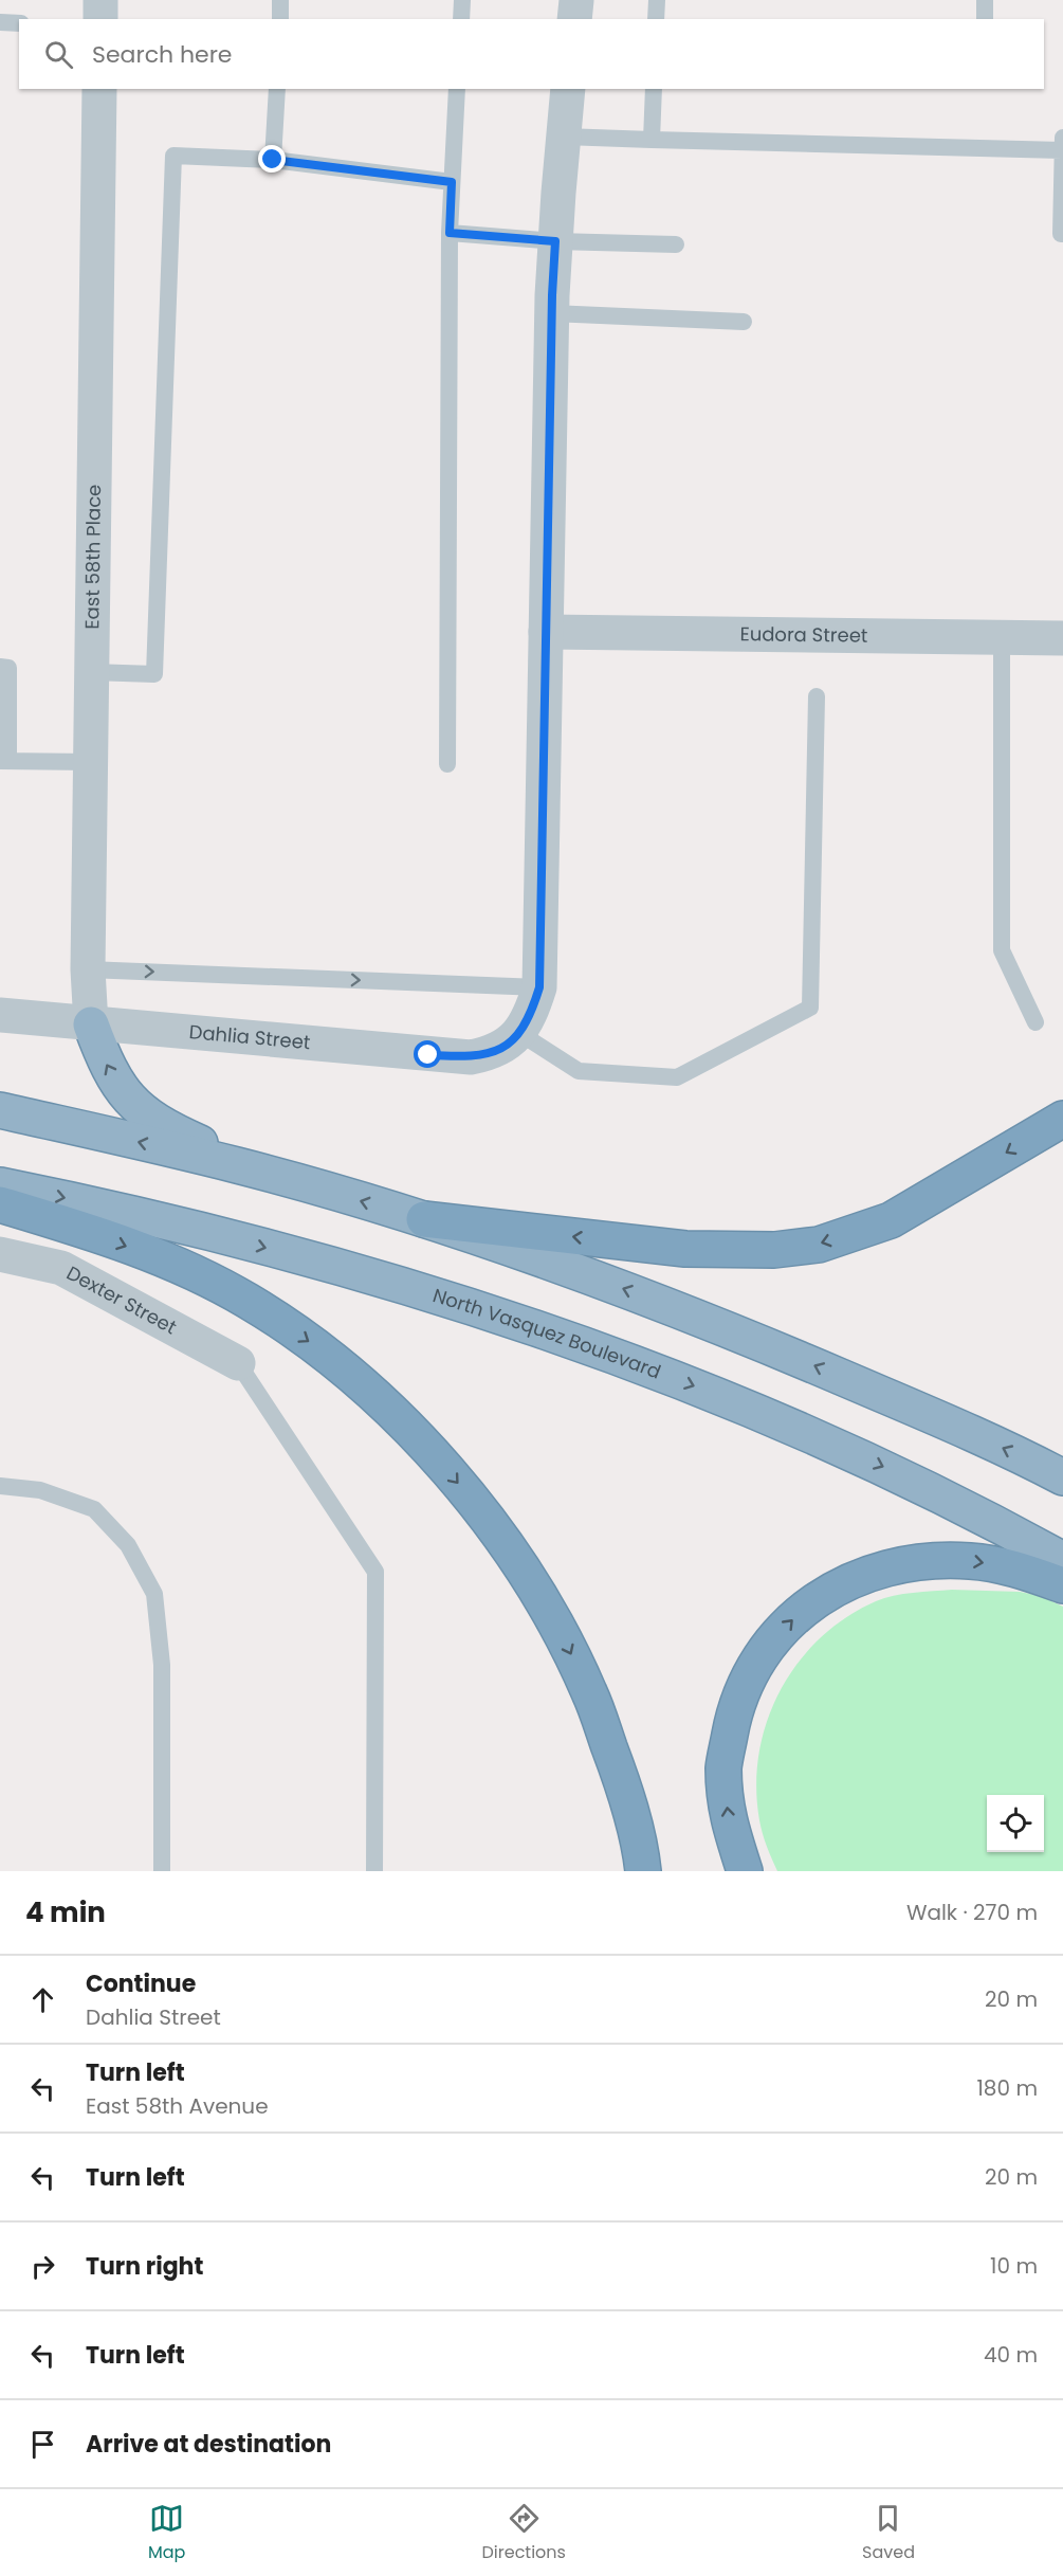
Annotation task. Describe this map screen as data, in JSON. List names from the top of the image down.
{
  "streets": {
    "highway": ["North Vasquez Boulevard"],
    "street": [
      "East 58th Place",
      "Eudora Street",
      "Dahlia Street",
      "Dexter Street"
    ]
  },
  "crossings": [
    ["East 58th Place", "Dahlia Street"]
  ],
  "page": {
    "search": "Search here",
    "heading": ["4 min", "Walk · 270 m"],
    "list": [
      ["Continue", "Dahlia Street", "20 m"],
      ["Turn left", "East 58th Avenue", "180 m"],
      ["Turn left", "20 m"],
      ["Turn right", "10 m"],
      ["Turn left", "40 m"],
      "Arrive at destination"
    ],
    "nav": ["Map", "Directions", "Saved"]
  }
}
